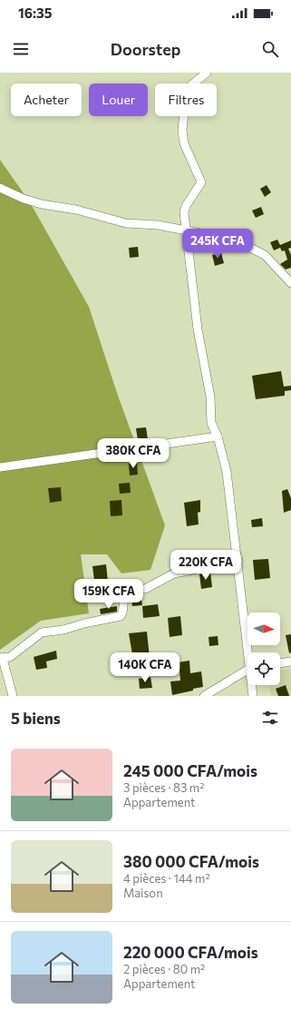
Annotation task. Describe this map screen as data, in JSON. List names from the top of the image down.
{
  "north": "right",
  "page": {
    "status": "16:35",
    "header": "Doorstep",
    "chip": ["Acheter", "Louer", "Filtres"],
    "price": [
      "245K CFA",
      "380K CFA",
      "220K CFA",
      "159K CFA",
      "140K CFA"
    ],
    "heading": "5 biens",
    "list": [
      {
        "name": "245 000 CFA/mois",
        "note": "3 pièces · 83 m² · Appartement"
      },
      {
        "name": "380 000 CFA/mois",
        "note": "4 pièces · 144 m² · Maison"
      },
      {
        "name": "220 000 CFA/mois",
        "note": "2 pièces · 80 m² · Appartement"
      }
    ]
  }
}
